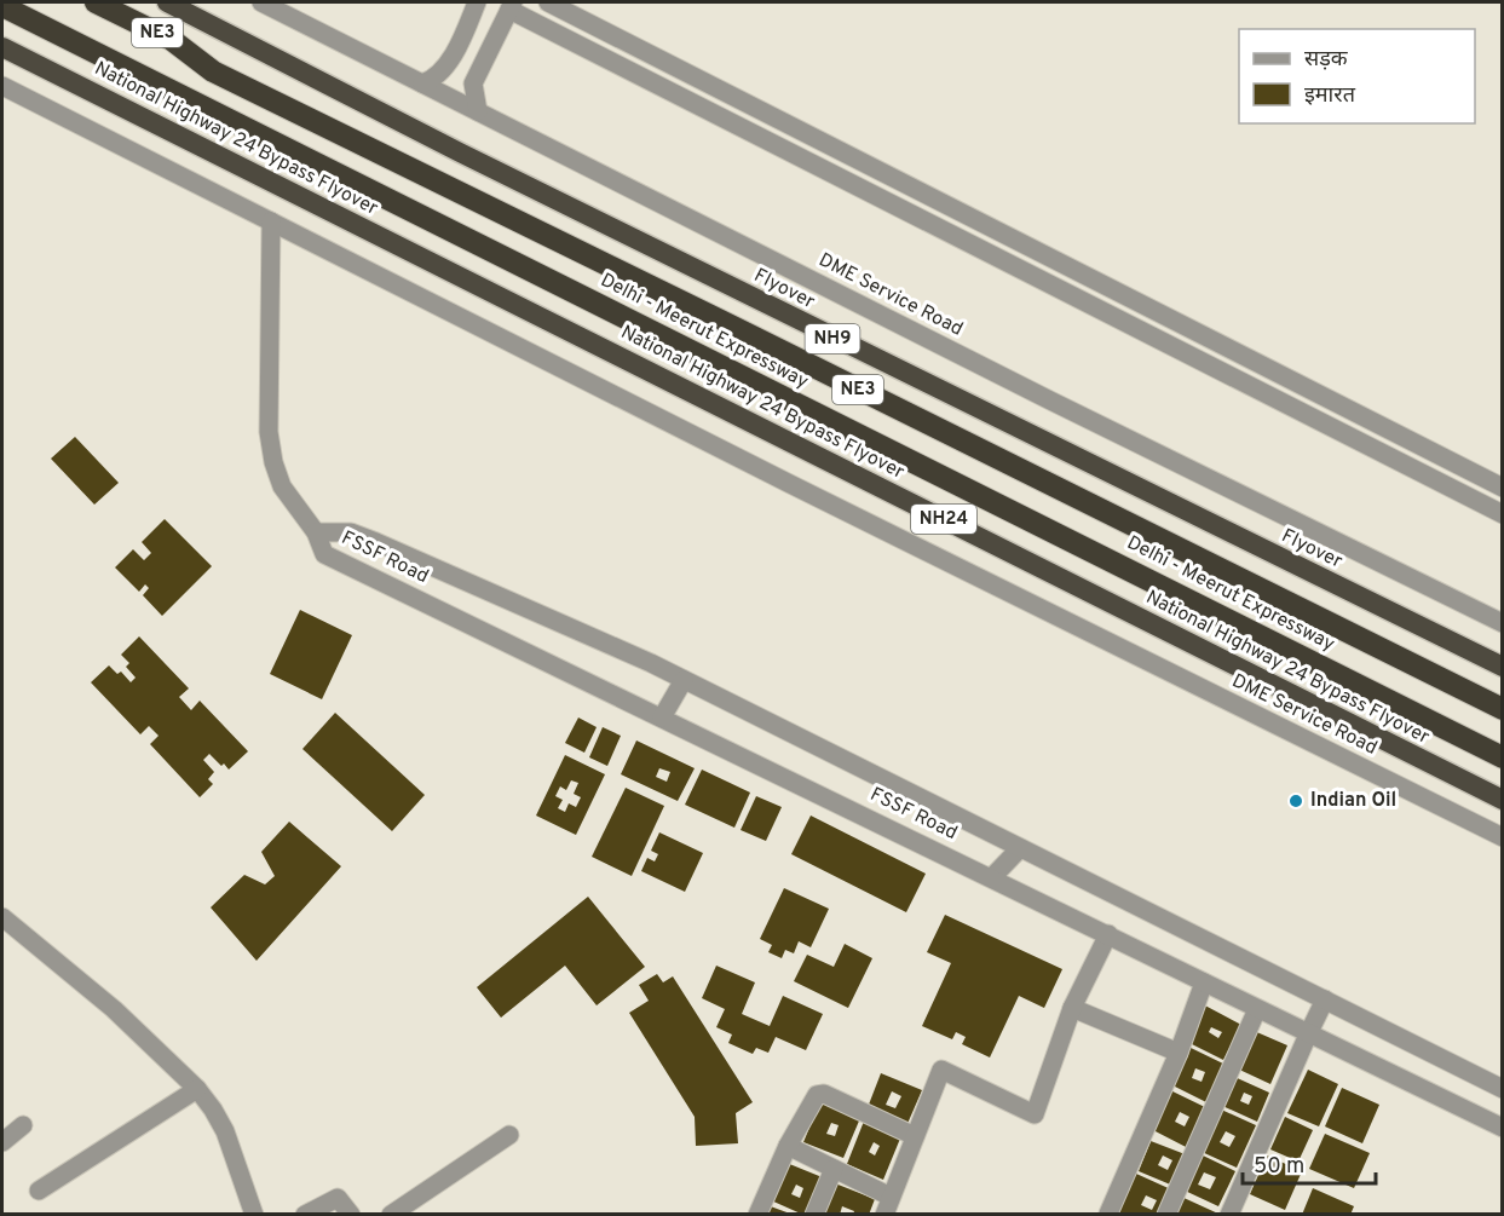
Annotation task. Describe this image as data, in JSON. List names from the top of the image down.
{
  "streets": {
    "highway": [
      "NE3",
      "National Highway 24 Bypass Flyover",
      "Flyover",
      "Delhi - Meerut Expressway",
      "NH9",
      "NH24"
    ],
    "street": ["DME Service Road", "FSSF Road"]
  },
  "crossings": [
    ["DME Service Road", "FSSF Road"]
  ],
  "places": ["Indian Oil"],
  "legend": ["सड़क", "इमारत"],
  "scale_bar": "50 m"
}
